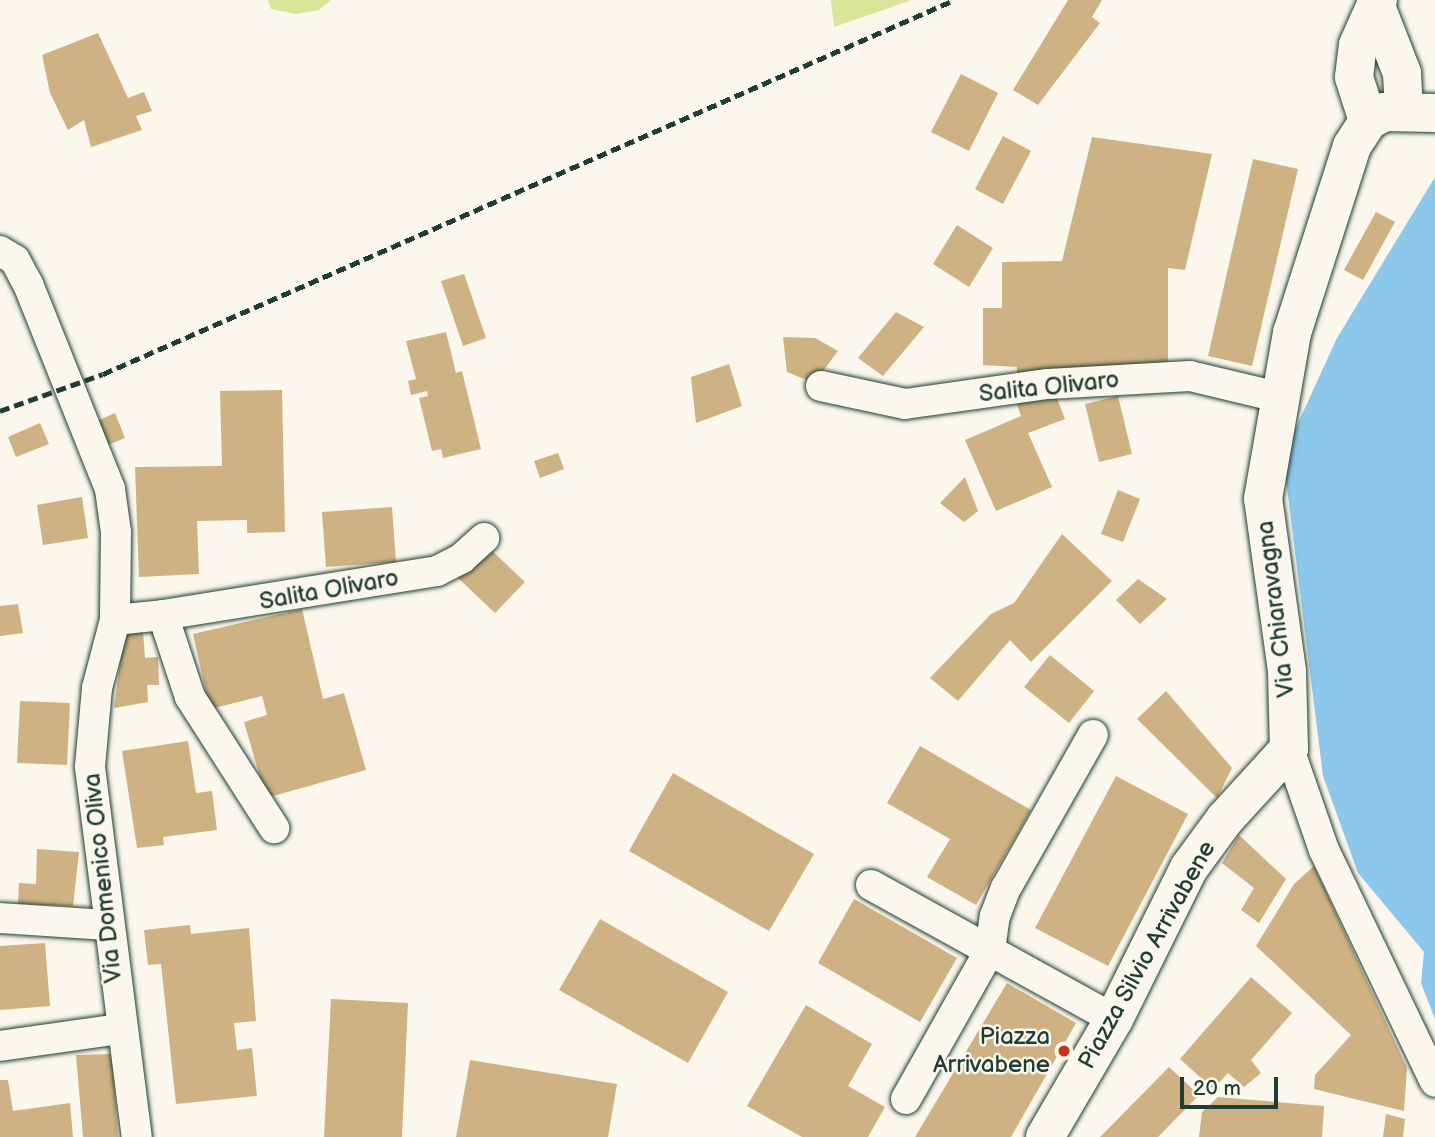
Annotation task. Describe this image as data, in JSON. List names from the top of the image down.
{
  "streets": {
    "street": [
      "Salita Olivaro",
      "Via Chiaravagna",
      "Via Domenico Oliva",
      "Piazza Silvio Arrivabene"
    ]
  },
  "crossings": [
    ["Salita Olivaro", "Via Chiaravagna"],
    ["Salita Olivaro", "Via Domenico Oliva"],
    ["Via Chiaravagna", "Piazza Silvio Arrivabene"]
  ],
  "places": ["Piazza Arrivabene"],
  "scale_bar": "20 m"
}
